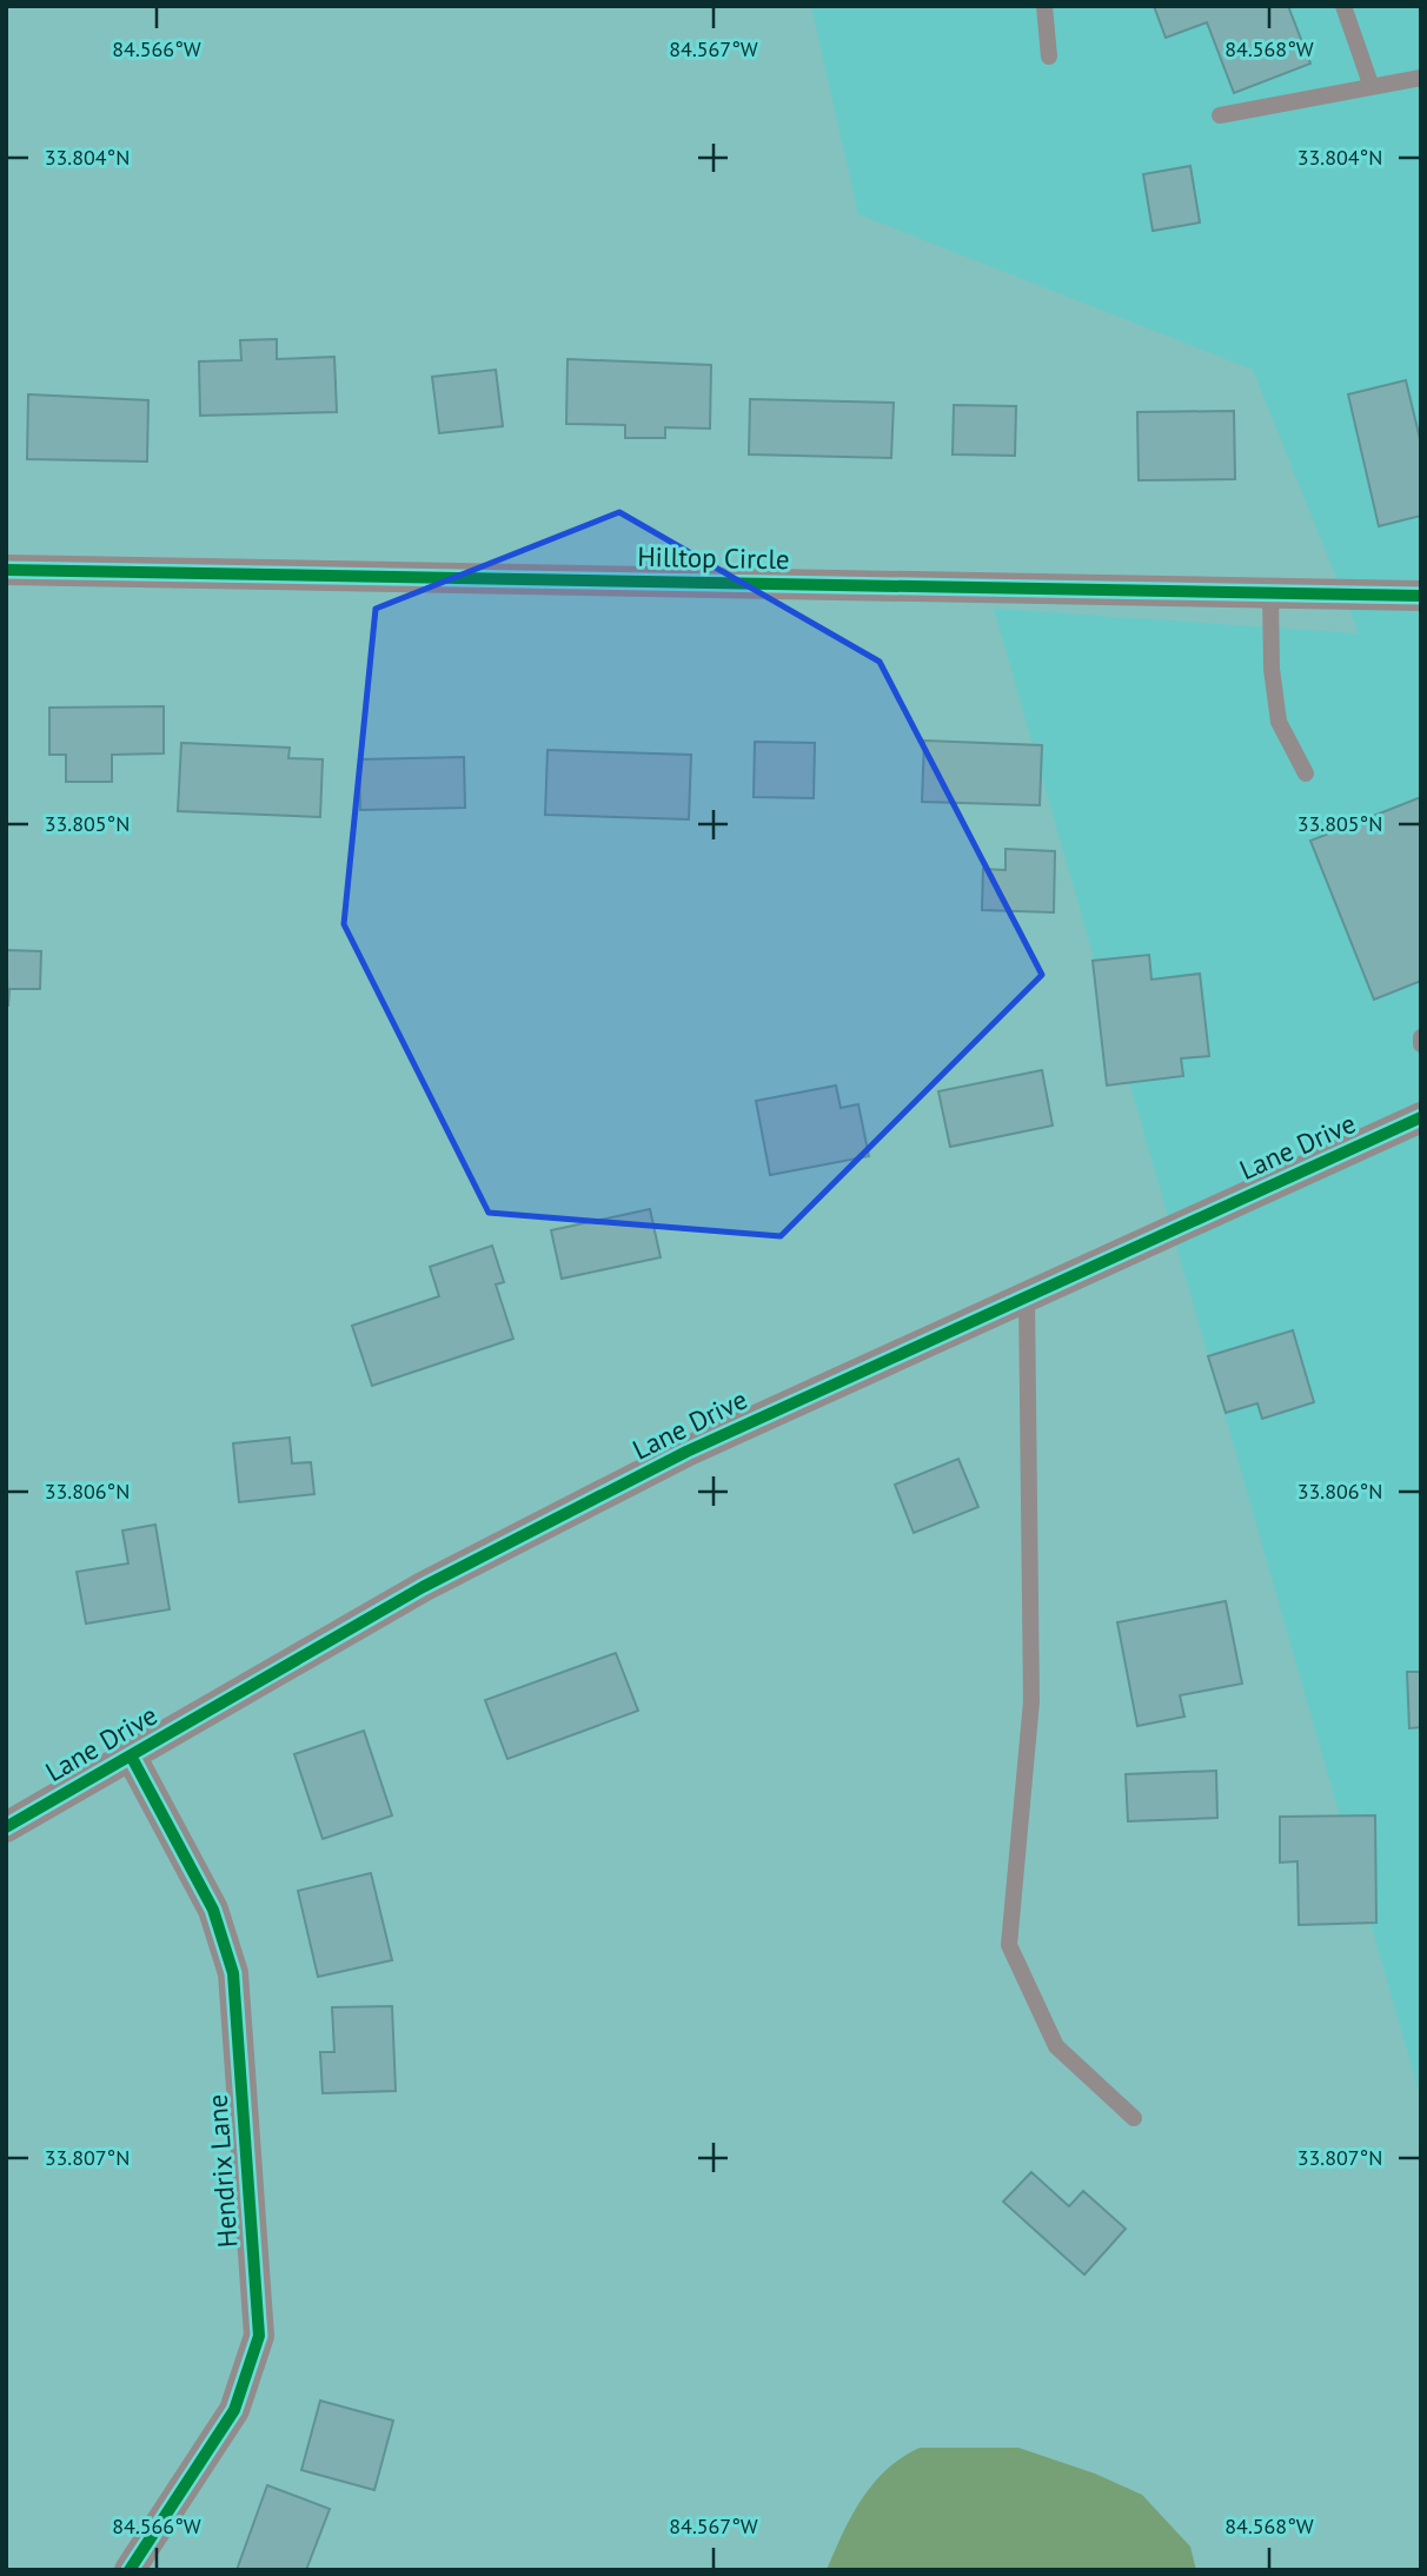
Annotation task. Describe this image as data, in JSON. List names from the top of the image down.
{
  "streets": {
    "street": ["Hilltop Circle", "Lane Drive", "Hendrix Lane"]
  },
  "crossings": [
    ["Lane Drive", "Hendrix Lane"]
  ],
  "coordinates": [
    "84.566°W",
    "84.567°W",
    "84.568°W",
    "33.804°N",
    "33.805°N",
    "33.806°N",
    "33.807°N"
  ]
}
